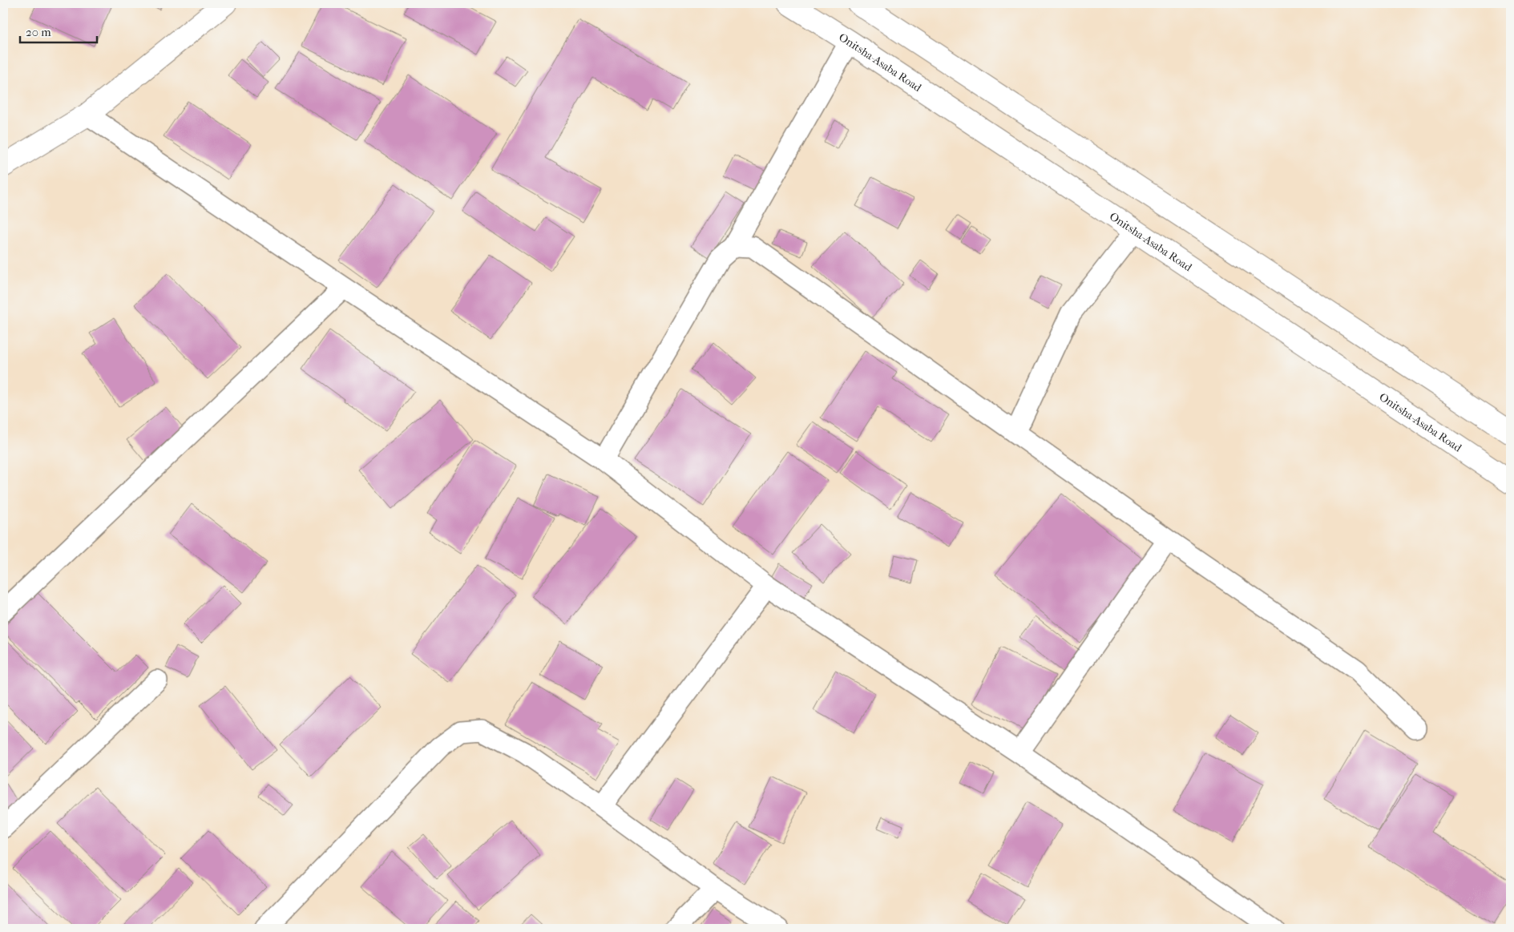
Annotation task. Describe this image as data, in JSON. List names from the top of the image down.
{
  "streets": {
    "main road": ["Onitsha-Asaba Road"]
  },
  "scale_bar": "20 m"
}
